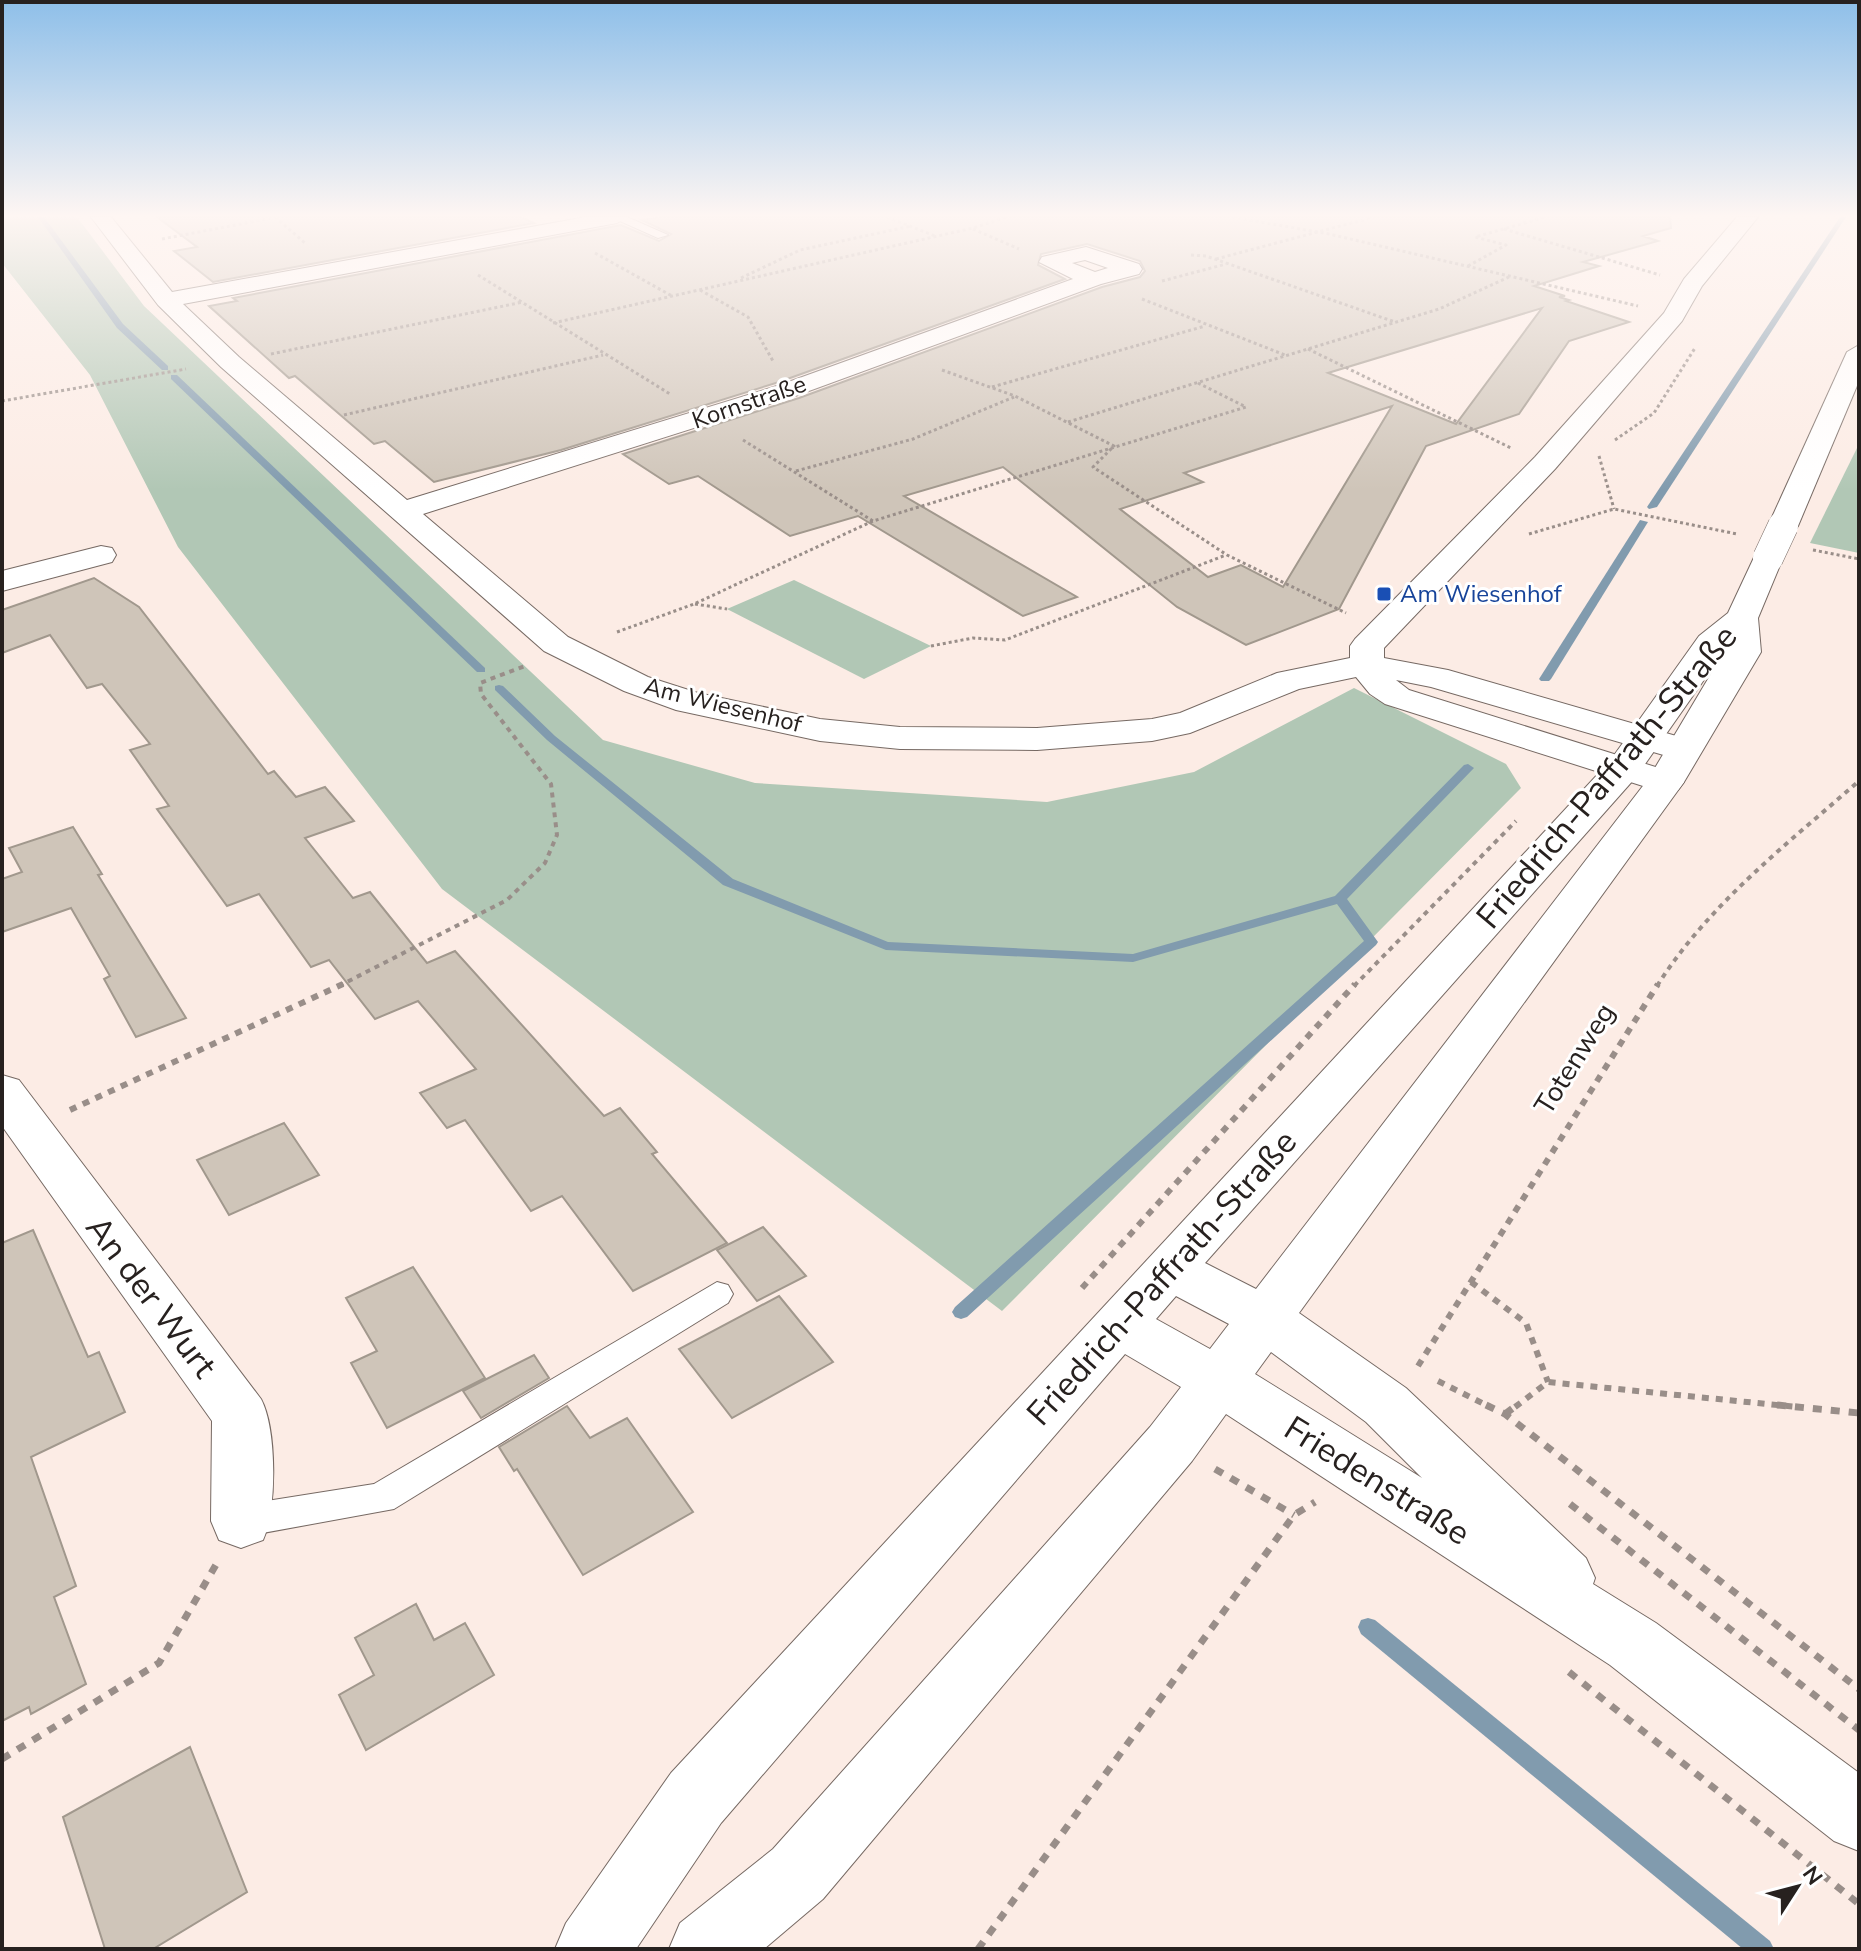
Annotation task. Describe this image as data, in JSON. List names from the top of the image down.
{
  "streets": {
    "street": [
      "Kornstraße",
      "Am Wiesenhof",
      "Friedrich-Paffrath-Straße",
      "An der Wurt",
      "Friedenstraße"
    ],
    "path": ["Totenweg"]
  },
  "crossings": [
    ["Kornstraße", "Am Wiesenhof"],
    ["Friedrich-Paffrath-Straße", "Friedenstraße"]
  ],
  "places": {
    "transit": ["Am Wiesenhof"]
  },
  "north": "top right"
}
